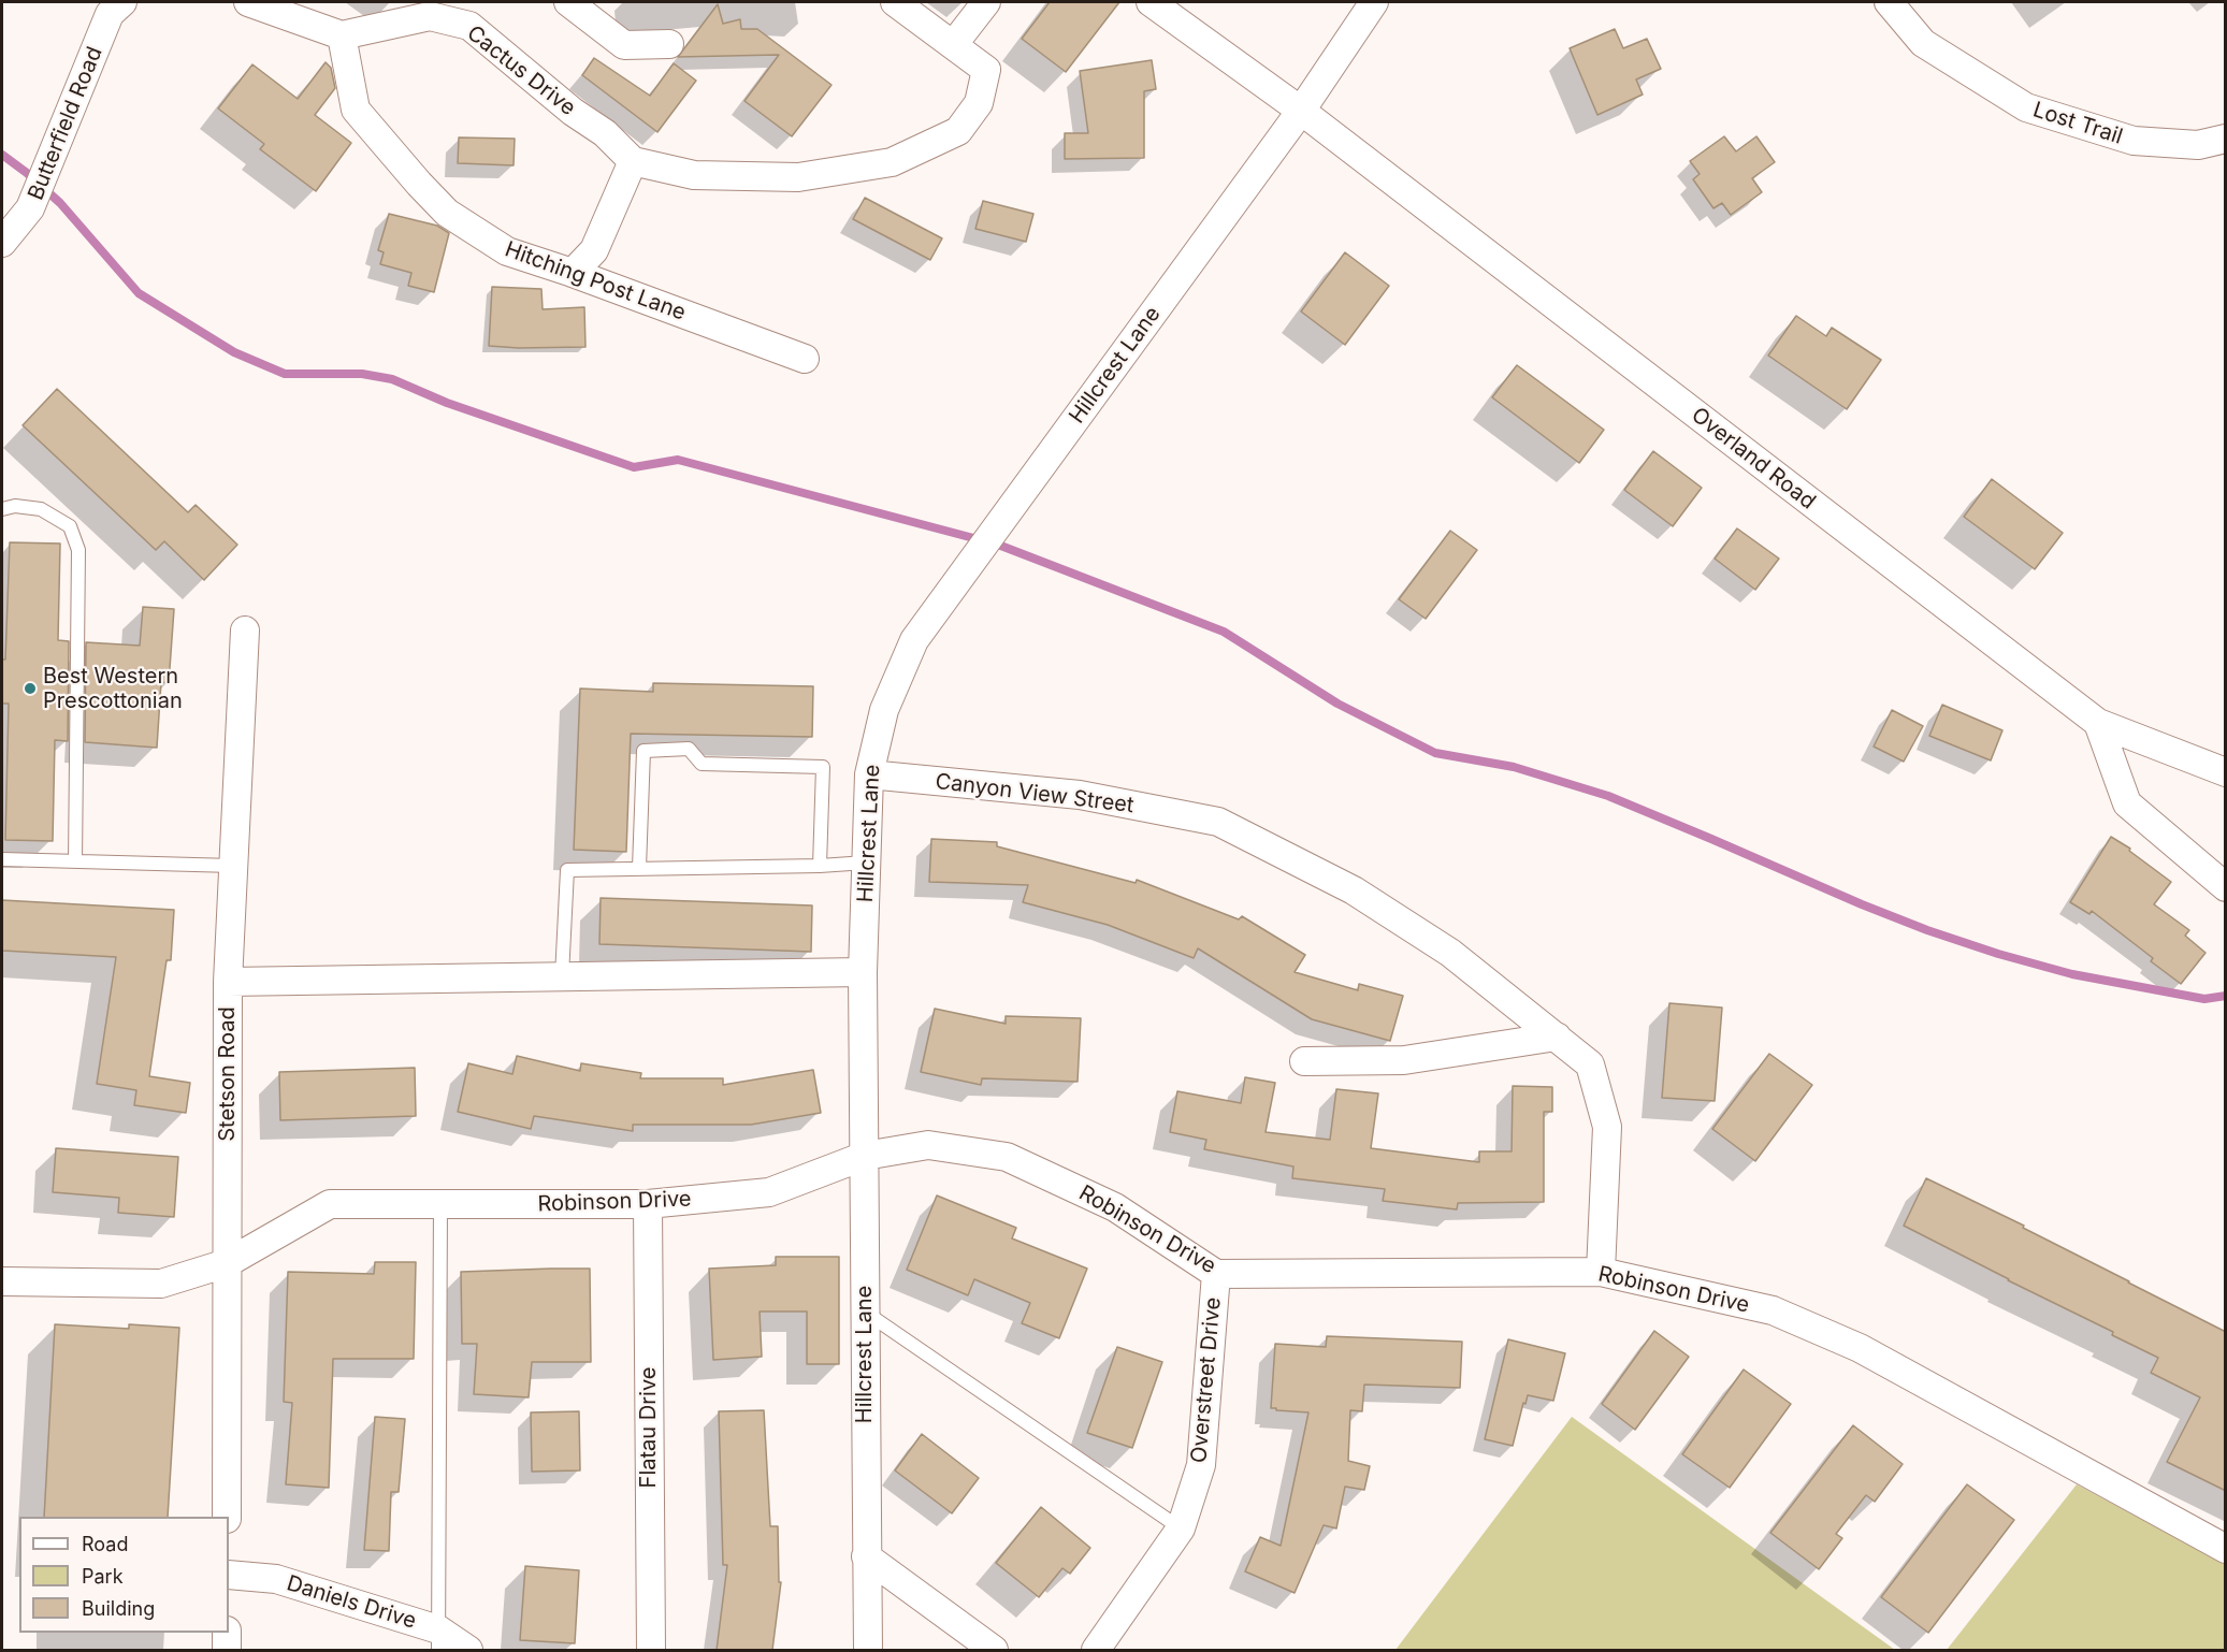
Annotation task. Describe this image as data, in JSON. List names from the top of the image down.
{
  "streets": {
    "street": [
      "Cactus Drive",
      "Butterfield Road",
      "Lost Trail",
      "Hitching Post Lane",
      "Hillcrest Lane",
      "Overland Road",
      "Canyon View Street",
      "Stetson Road",
      "Robinson Drive",
      "Overstreet Drive",
      "Flatau Drive",
      "Daniels Drive"
    ]
  },
  "crossings": [
    ["Cactus Drive", "Hitching Post Lane"],
    ["Hillcrest Lane", "Overland Road"],
    ["Hillcrest Lane", "Canyon View Street"],
    ["Hillcrest Lane", "Robinson Drive"],
    ["Canyon View Street", "Robinson Drive"],
    ["Stetson Road", "Robinson Drive"],
    ["Robinson Drive", "Overstreet Drive"],
    ["Robinson Drive", "Flatau Drive"]
  ],
  "places": ["Best Western Prescottonian"],
  "legend": ["Road", "Park", "Building"]
}
